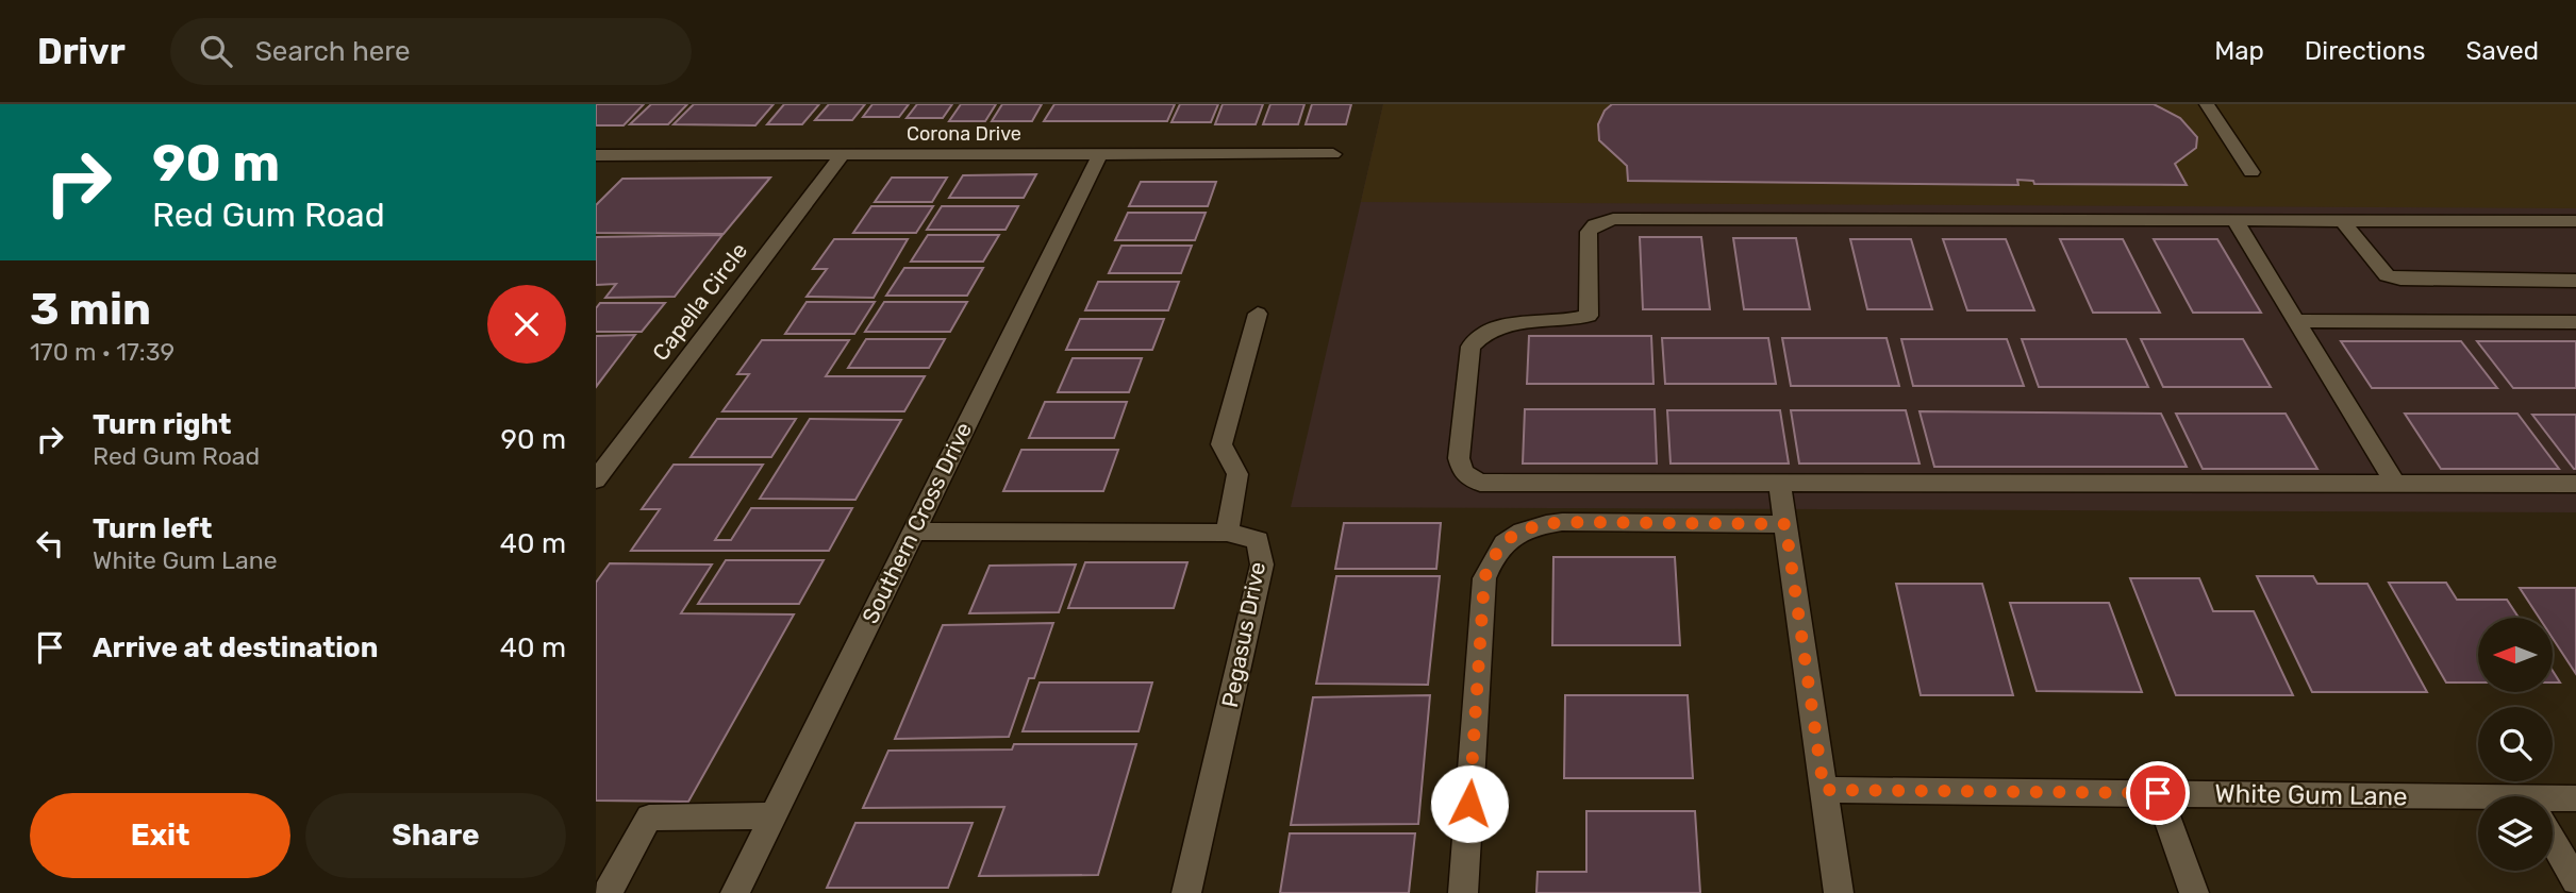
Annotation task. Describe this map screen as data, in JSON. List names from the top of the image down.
{
  "streets": {
    "street": [
      "Corona Drive",
      "Capella Circle",
      "Southern Cross Drive",
      "Pegasus Drive",
      "White Gum Lane"
    ]
  },
  "crossings": [
    ["Corona Drive", "Capella Circle"],
    ["Corona Drive", "Southern Cross Drive"],
    ["Southern Cross Drive", "Pegasus Drive"]
  ],
  "north": "left",
  "page": {
    "header": "Drivr",
    "search": "Search here",
    "nav": ["Map", "Directions", "Saved"],
    "turn": ["90 m", "Red Gum Road"],
    "heading": ["3 min", "170 m · 17:39"],
    "list": [
      {
        "name": "Turn right",
        "note": "Red Gum Road",
        "value": "90 m"
      },
      {
        "name": "Turn left",
        "note": "White Gum Lane",
        "value": "40 m"
      },
      {
        "name": "Arrive at destination",
        "value": "40 m"
      }
    ],
    "buttons": ["Exit", "Share"]
  }
}
